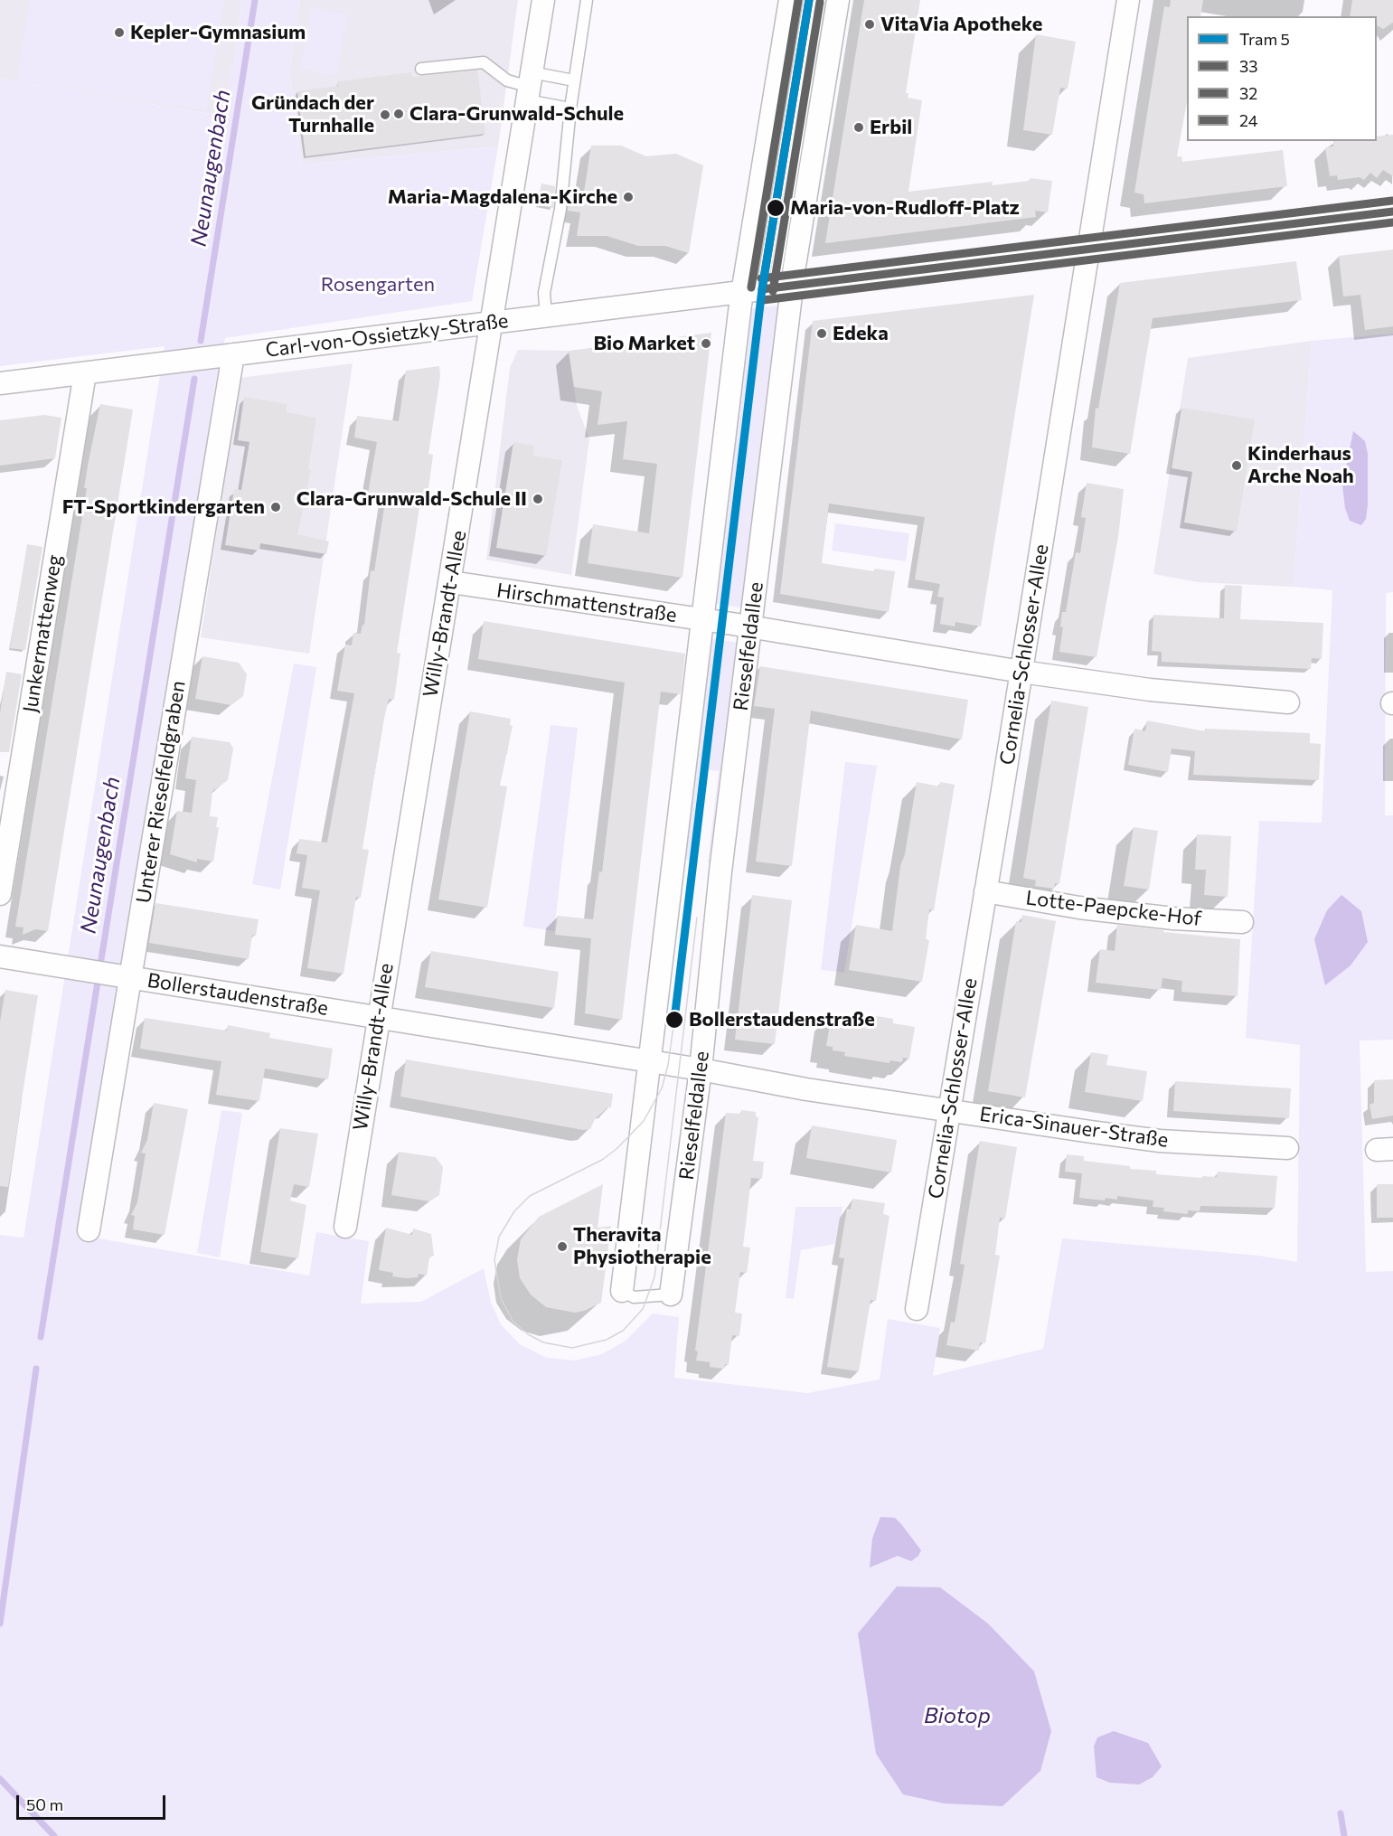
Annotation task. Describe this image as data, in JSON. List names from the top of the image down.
{
  "streets": {
    "street": [
      "Carl-von-Ossietzky-Straße",
      "Hirschmattenstraße",
      "Willy-Brandt-Allee",
      "Junkermattenweg",
      "Rieselfeldallee",
      "Cornelia-Schlosser-Allee",
      "Unterer Rieselfeldgraben",
      "Lotte-Paepcke-Hof",
      "Bollerstaudenstraße",
      "Erica-Sinauer-Straße"
    ]
  },
  "crossings": [
    ["Carl-von-Ossietzky-Straße", "Willy-Brandt-Allee"],
    ["Carl-von-Ossietzky-Straße", "Junkermattenweg"],
    ["Carl-von-Ossietzky-Straße", "Rieselfeldallee"],
    ["Carl-von-Ossietzky-Straße", "Cornelia-Schlosser-Allee"],
    ["Carl-von-Ossietzky-Straße", "Unterer Rieselfeldgraben"],
    ["Hirschmattenstraße", "Willy-Brandt-Allee"],
    ["Hirschmattenstraße", "Rieselfeldallee"],
    ["Hirschmattenstraße", "Cornelia-Schlosser-Allee"],
    ["Willy-Brandt-Allee", "Bollerstaudenstraße"],
    ["Rieselfeldallee", "Bollerstaudenstraße"],
    ["Rieselfeldallee", "Erica-Sinauer-Straße"],
    ["Cornelia-Schlosser-Allee", "Lotte-Paepcke-Hof"],
    ["Cornelia-Schlosser-Allee", "Erica-Sinauer-Straße"],
    ["Unterer Rieselfeldgraben", "Bollerstaudenstraße"],
    ["Bollerstaudenstraße", "Erica-Sinauer-Straße"]
  ],
  "water": ["Neunaugenbach", "Biotop"],
  "parks": ["Rosengarten"],
  "places": [
    "VitaVia Apotheke",
    "Kepler-Gymnasium",
    "Clara-Grunwald-Schule",
    "Gründach der Turnhalle",
    "Erbil",
    "Maria-Magdalena-Kirche",
    "Maria-von-Rudloff-Platz",
    "Edeka",
    "Bio Market",
    "Kinderhaus Arche Noah",
    "Clara-Grunwald-Schule II",
    "FT-Sportkindergarten",
    "Bollerstaudenstraße",
    "Theravita Physiotherapie"
  ],
  "lines": [
    "tram line 5",
    "transit line 33",
    "transit line 24",
    "transit line 32"
  ],
  "legend": [
    "Tram 5",
    "33",
    "32",
    "24"
  ],
  "scale_bar": "50 m"
}
